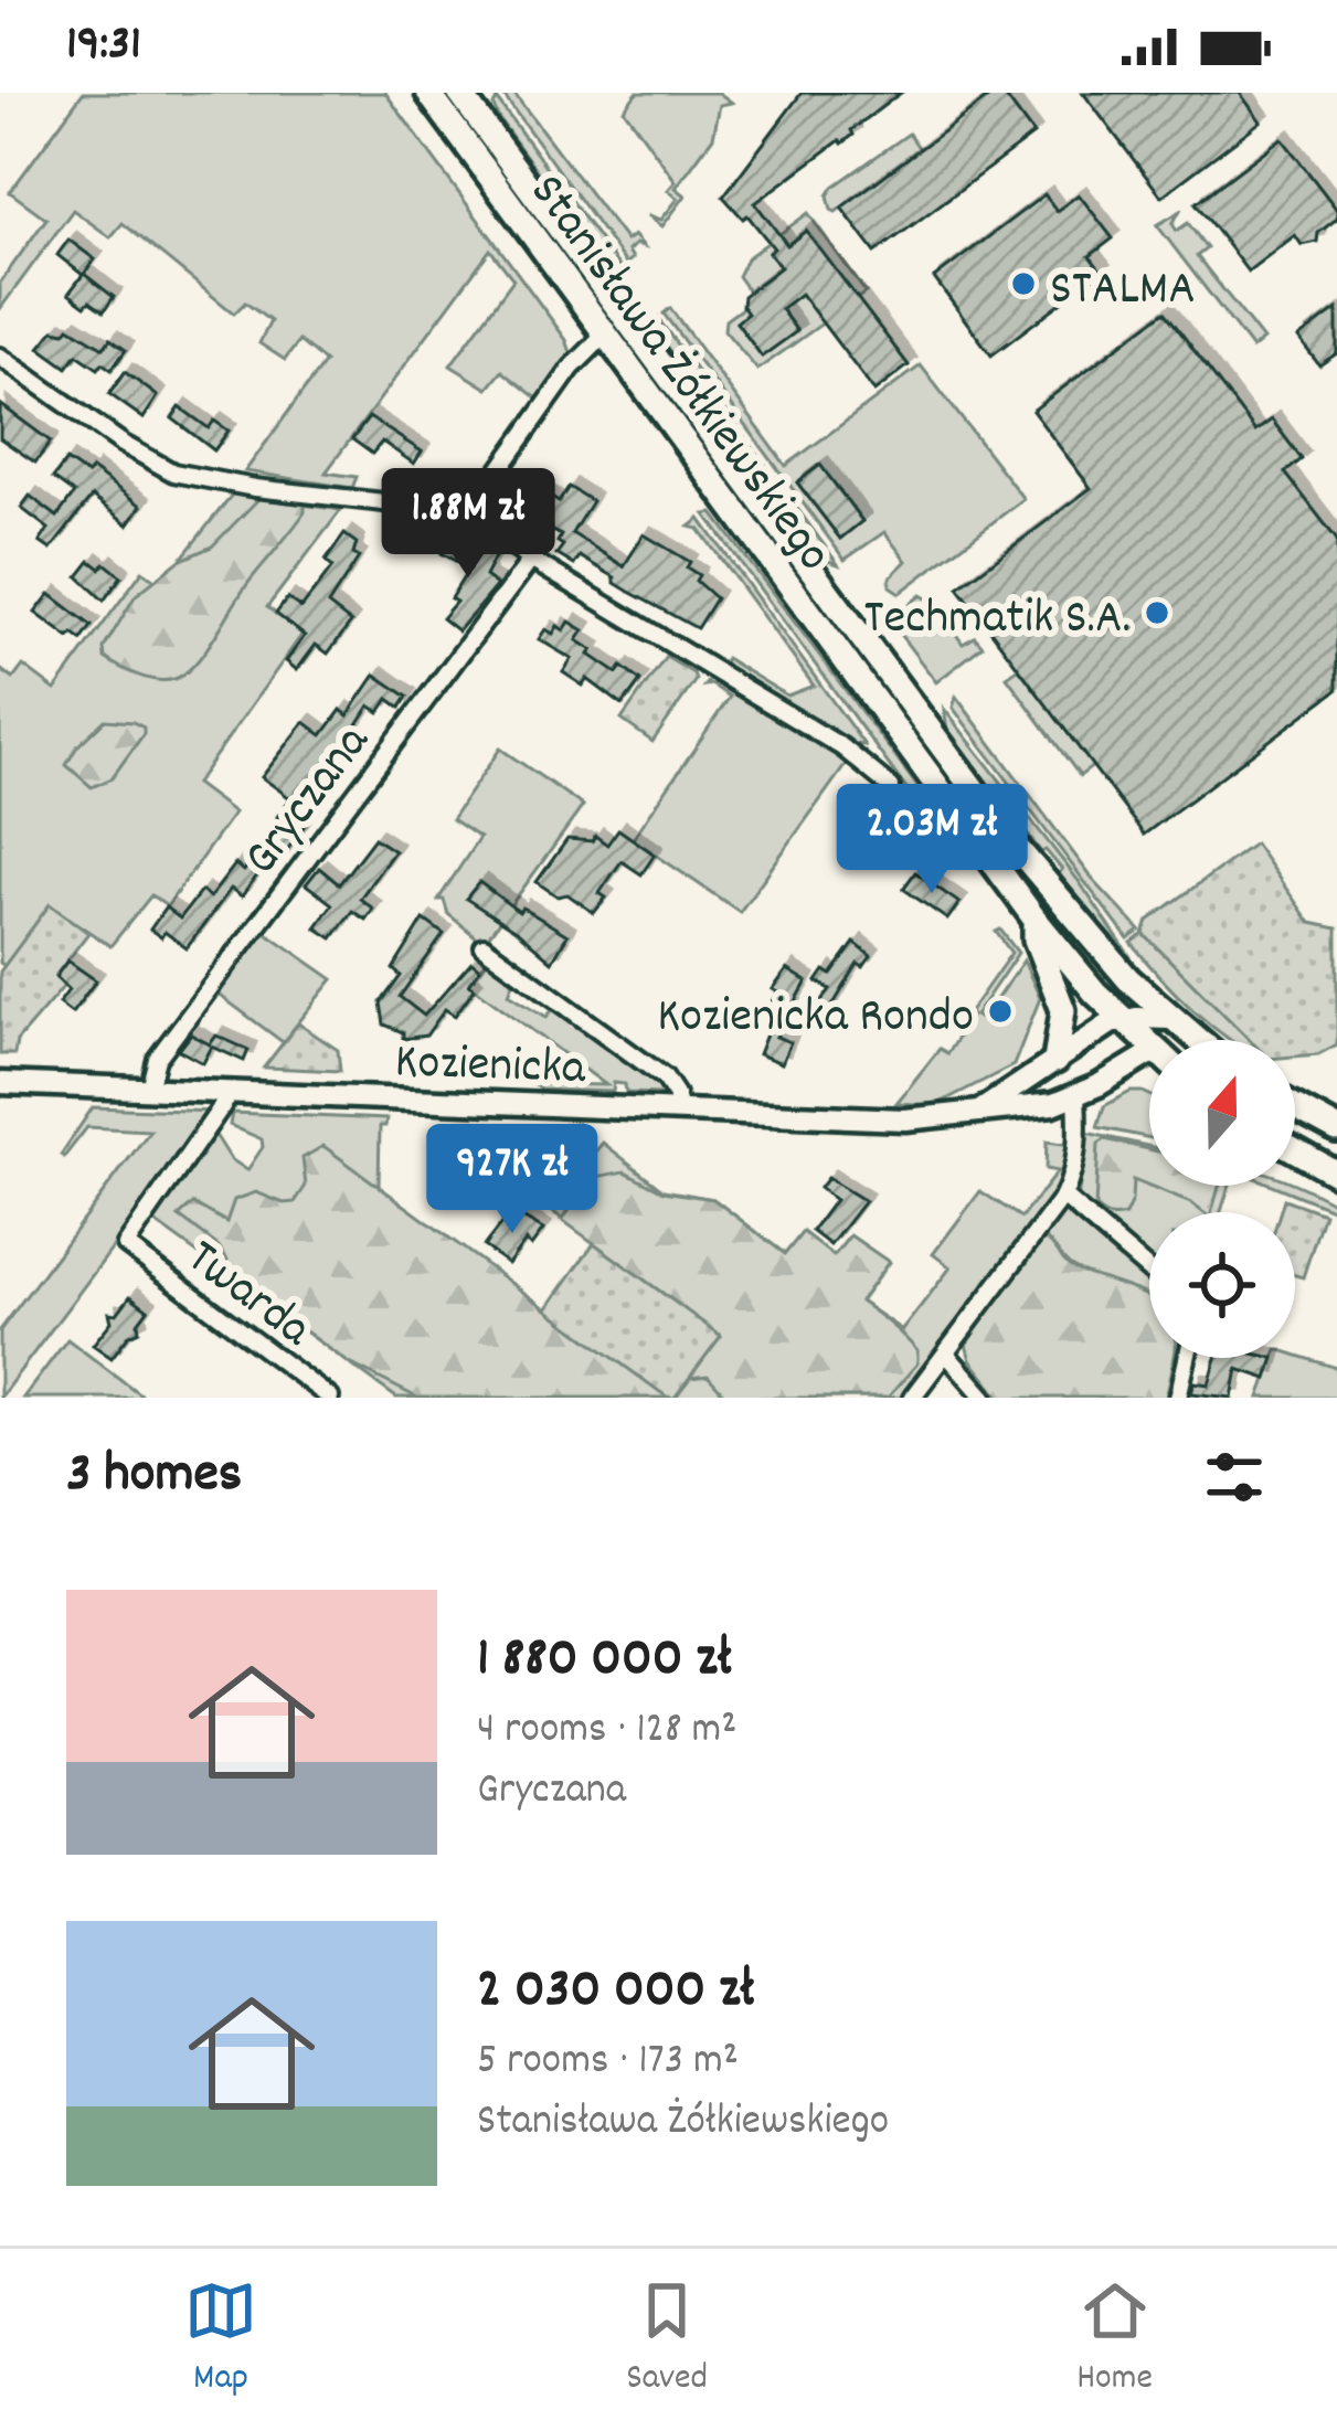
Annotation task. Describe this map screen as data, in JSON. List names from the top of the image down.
{
  "streets": {
    "main road": ["Stanisława Żółkiewskiego", "Kozienicka"],
    "street": ["Gryczana", "Twarda"]
  },
  "crossings": [
    ["Stanisława Żółkiewskiego", "Kozienicka"],
    ["Gryczana", "Kozienicka"],
    ["Kozienicka", "Twarda"]
  ],
  "places": ["STALMA", "Techmatik S.A.", "Kozienicka Rondo"],
  "north": "top",
  "page": {
    "status": "19:31",
    "price": ["1.88M zł", "2.03M zł", "927K zł"],
    "heading": "3 homes",
    "list": [
      {
        "name": "1 880 000 zł",
        "note": "4 rooms · 128 m² · Gryczana"
      },
      {
        "name": "2 030 000 zł",
        "note": "5 rooms · 173 m² · Stanisława Żółkiewskiego"
      }
    ],
    "tabs": ["Map", "Saved", "Home"]
  }
}
